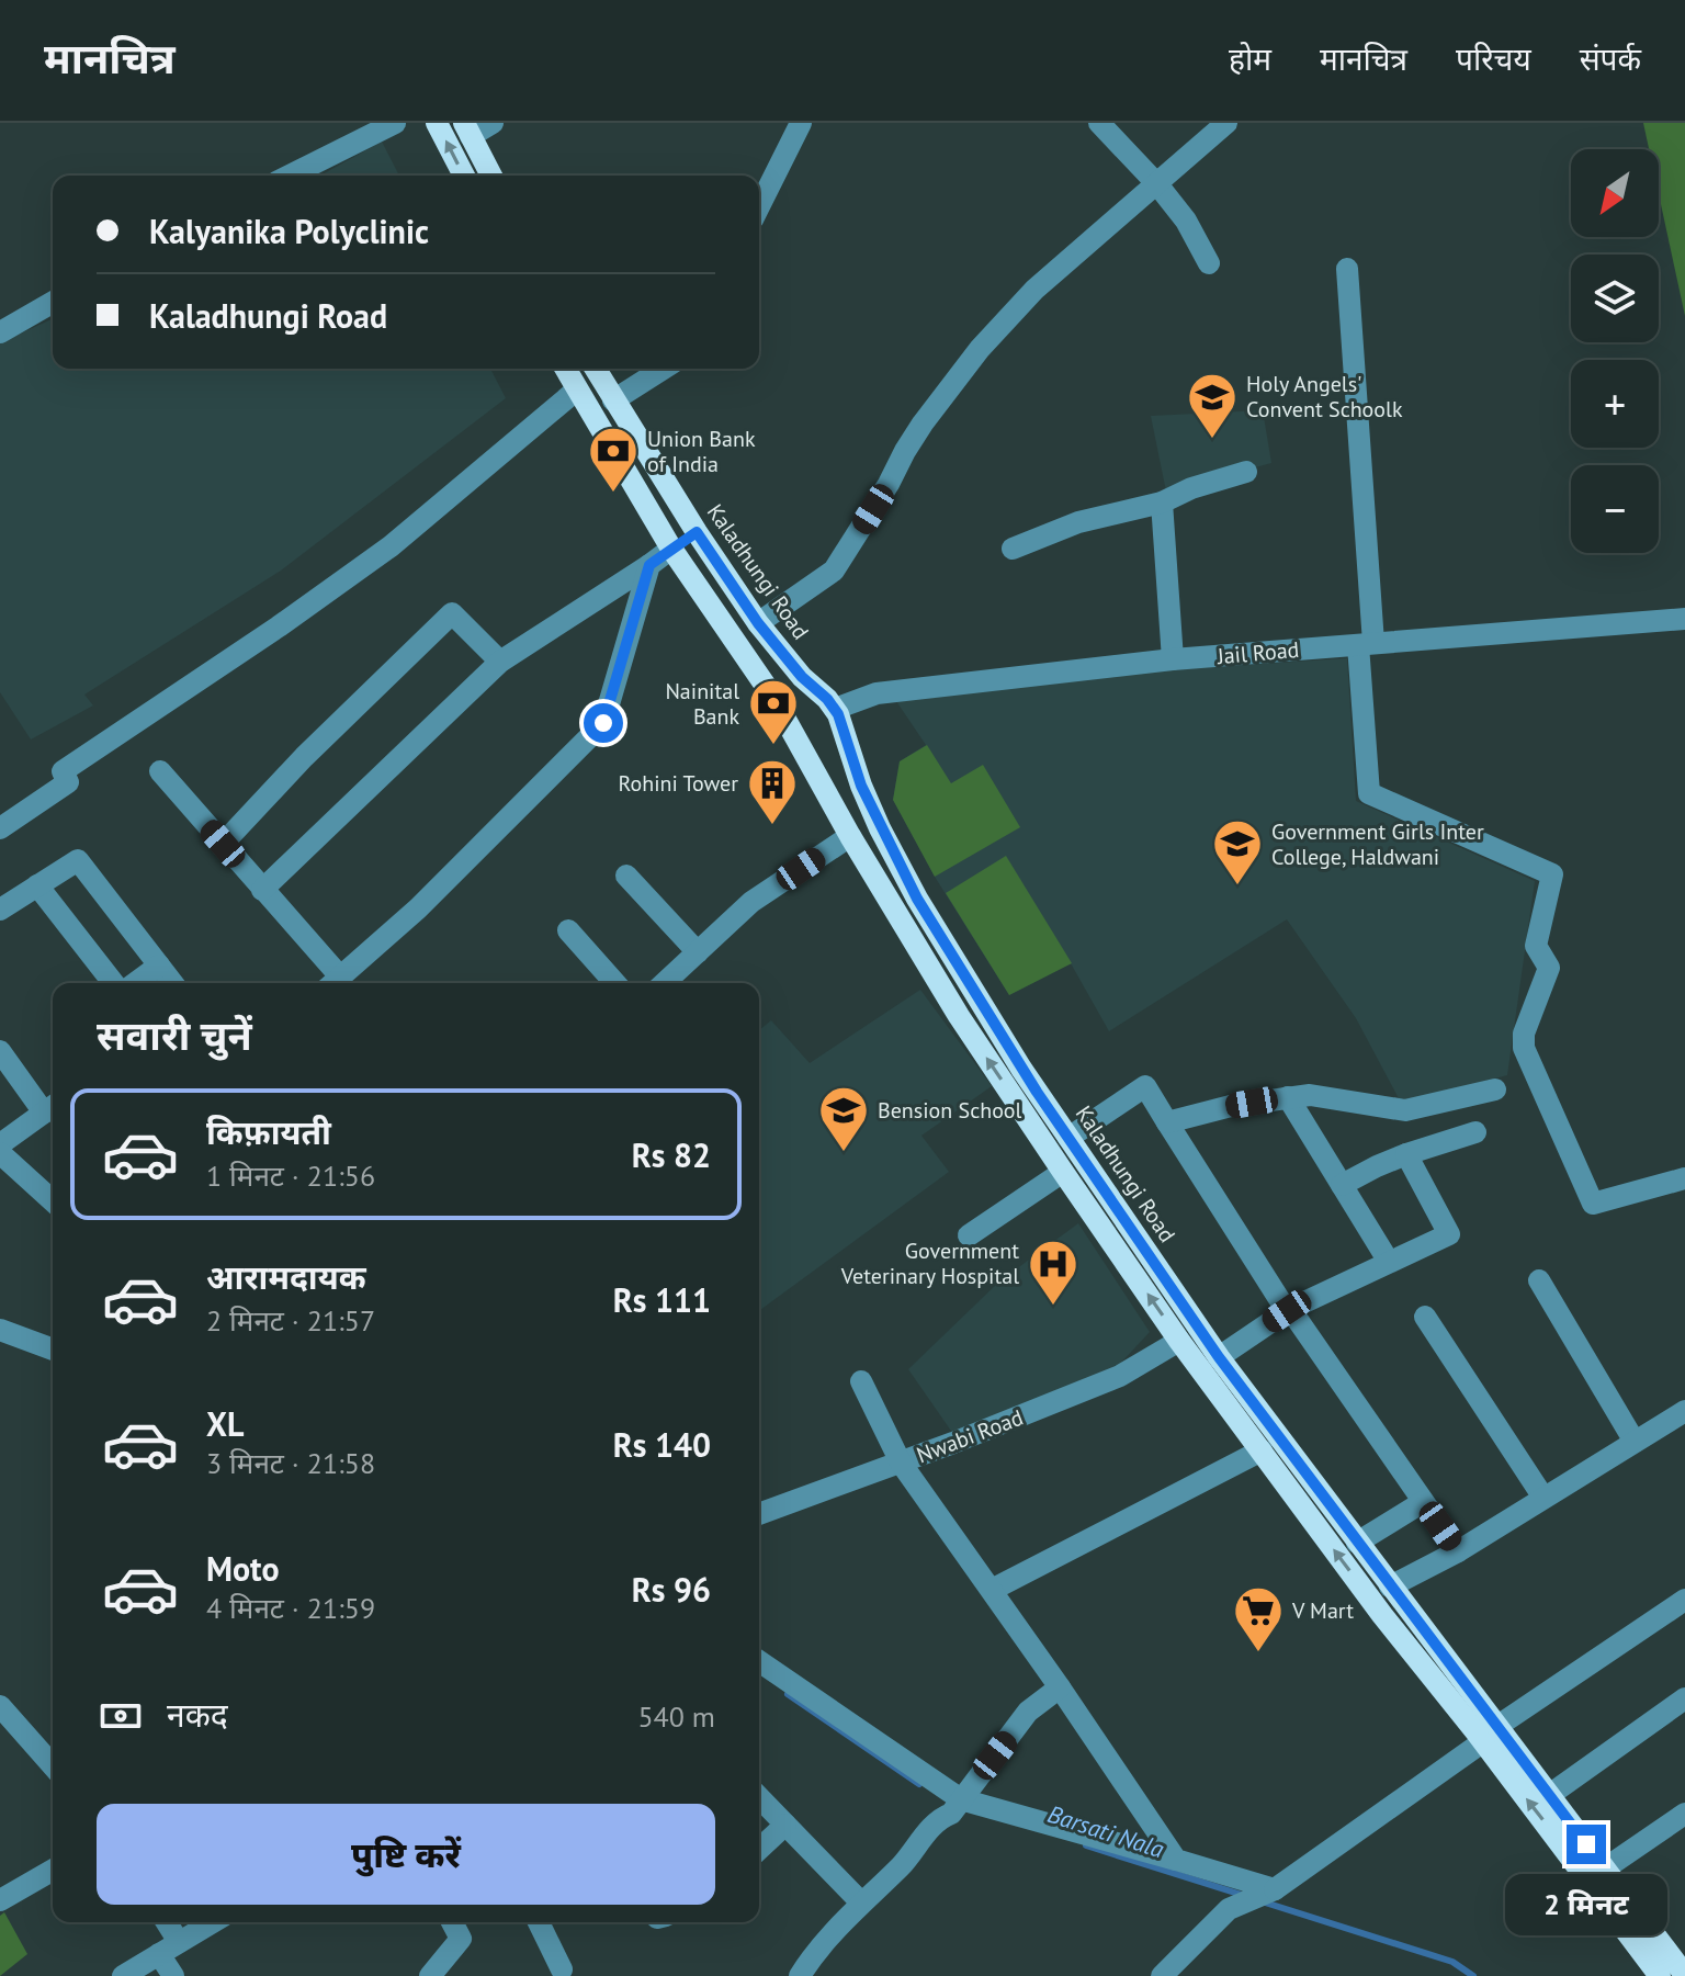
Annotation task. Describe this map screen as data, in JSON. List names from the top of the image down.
{
  "streets": {
    "main road": ["Kaladhungi Road"],
    "street": ["Jail Road", "Nwabi Road"]
  },
  "crossings": [
    ["Kaladhungi Road", "Jail Road"],
    ["Kaladhungi Road", "Nwabi Road"]
  ],
  "water": ["Barsati Nala"],
  "places": {
    "school or university": ["Holy Angels' Convent Schoolk", "Government Girls Inter College, Haldwani", "Bension School"],
    "bank": ["Union Bank of India", "Nainital Bank"],
    "building": ["Rohini Tower"],
    "hospital": ["Government Veterinary Hospital"],
    "supermarket": ["V Mart"]
  },
  "north": "bottom left",
  "page": {
    "header": "मानचित्र",
    "nav": [
      "होम",
      "मानचित्र",
      "परिचय",
      "संपर्क"
    ],
    "map_buttons": ["+", "−"],
    "banner": ["Kalyanika Polyclinic", "Kaladhungi Road"],
    "heading": "सवारी चुनें",
    "list": [
      {
        "name": "किफ़ायती",
        "note": "1 मिनट · 21:56",
        "value": "Rs 82"
      },
      {
        "name": "आरामदायक",
        "note": "2 मिनट · 21:57",
        "value": "Rs 111"
      },
      {
        "name": "XL",
        "note": "3 मिनट · 21:58",
        "value": "Rs 140"
      },
      {
        "name": "Moto",
        "note": "4 मिनट · 21:59",
        "value": "Rs 96"
      }
    ],
    "pay": ["नकद", "540 m"],
    "buttons": "पुष्टि करें",
    "bubble": "2 मिनट"
  }
}
